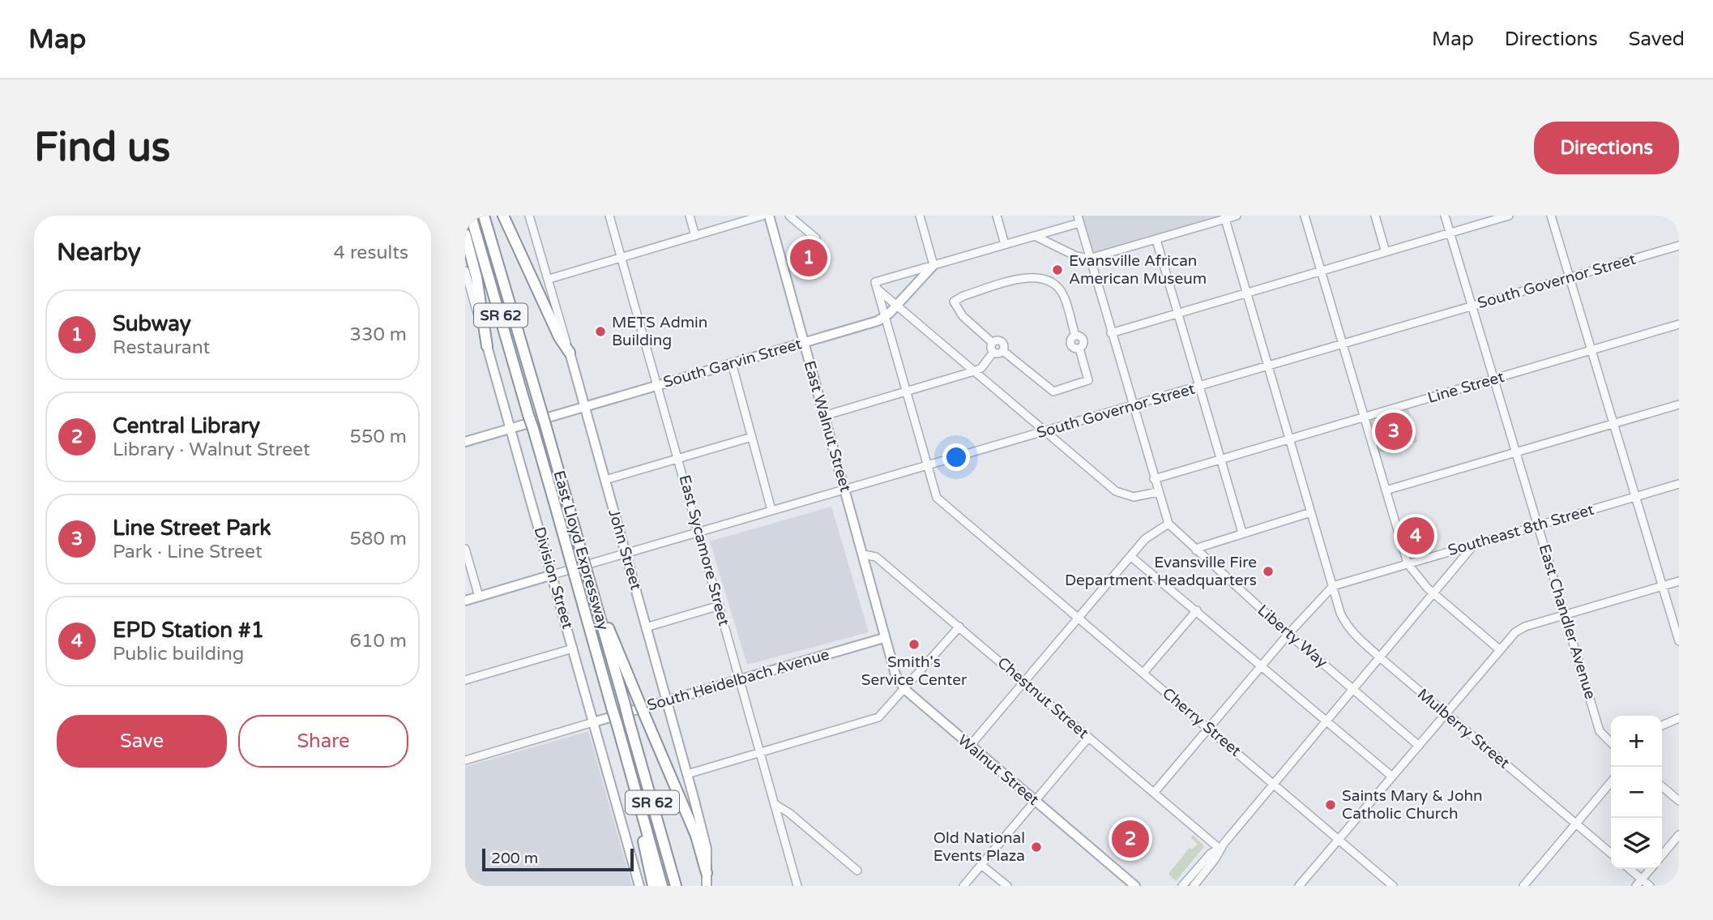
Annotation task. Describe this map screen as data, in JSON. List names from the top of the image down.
{
  "streets": {
    "highway": ["SR 62", "East Lloyd Expressway"],
    "main road": [
      "South Garvin Street",
      "East Walnut Street",
      "John Street",
      "Division Street",
      "South Heidelbach Avenue",
      "Walnut Street"
    ],
    "street": [
      "South Governor Street",
      "Line Street",
      "Southeast 8th Street",
      "East Sycamore Street",
      "East Chandler Avenue",
      "Liberty Way",
      "Chestnut Street",
      "Cherry Street",
      "Mulberry Street"
    ]
  },
  "crossings": [
    ["South Governor Street", "East Walnut Street"],
    ["South Governor Street", "John Street"],
    ["South Governor Street", "East Sycamore Street"],
    ["South Governor Street", "Division Street"],
    ["South Governor Street", "East Chandler Avenue"],
    ["South Governor Street", "Cherry Street"],
    ["South Governor Street", "Mulberry Street"],
    ["South Garvin Street", "East Walnut Street"],
    ["South Garvin Street", "John Street"],
    ["South Garvin Street", "East Sycamore Street"],
    ["South Garvin Street", "Division Street"],
    ["South Garvin Street", "Cherry Street"],
    ["Line Street", "East Chandler Avenue"],
    ["Line Street", "Mulberry Street"],
    ["East Walnut Street", "South Heidelbach Avenue"],
    ["East Walnut Street", "Chestnut Street"],
    ["East Walnut Street", "Walnut Street"],
    ["Southeast 8th Street", "East Chandler Avenue"],
    ["Southeast 8th Street", "Mulberry Street"],
    ["John Street", "South Heidelbach Avenue"],
    ["East Sycamore Street", "South Heidelbach Avenue"],
    ["Division Street", "South Heidelbach Avenue"],
    ["South Heidelbach Avenue", "Walnut Street"]
  ],
  "places": [
    "Evansville African American Museum",
    "METS Admin Building",
    "Evansville Fire Department Headquarters",
    "Smith's Service Center",
    "Saints Mary & John Catholic Church",
    "Old National Events Plaza"
  ],
  "scale_bar": "200 m",
  "page": {
    "header": "Map",
    "nav": ["Map", "Directions", "Saved"],
    "buttons": [
      "Directions",
      ["Save", "Share"]
    ],
    "title": "Find us",
    "heading": ["Nearby", "4 results"],
    "pins": [
      "1",
      "3",
      "4",
      "2"
    ],
    "list": [
      {
        "mark": "1",
        "name": "Subway",
        "note": "Restaurant",
        "value": "330 m"
      },
      {
        "mark": "2",
        "name": "Central Library",
        "note": "Library · Walnut Street",
        "value": "550 m"
      },
      {
        "mark": "3",
        "name": "Line Street Park",
        "note": "Park · Line Street",
        "value": "580 m"
      },
      {
        "mark": "4",
        "name": "EPD Station #1",
        "note": "Public building",
        "value": "610 m"
      }
    ],
    "map_buttons": ["+", "−"],
    "scale": "200 m"
  }
}
